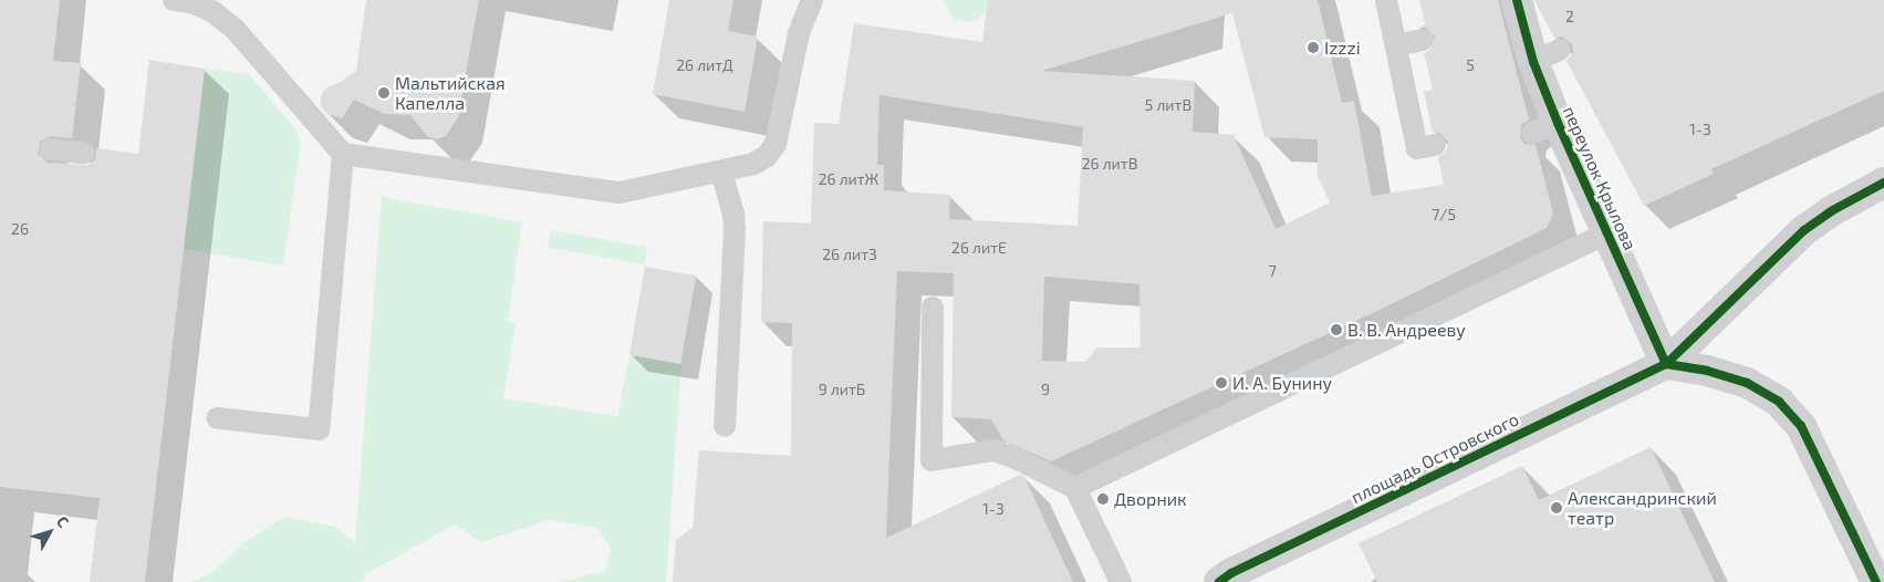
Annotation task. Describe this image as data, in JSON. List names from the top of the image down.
{
  "streets": {
    "street": ["переулок Крылова", "площадь Островского"]
  },
  "crossings": [
    ["переулок Крылова", "площадь Островского"]
  ],
  "places": [
    "Izzzi",
    "Мальтийская Капелла",
    "В. В. Андрееву",
    "И. А. Бунину",
    "Дворник",
    "Александринский театр"
  ],
  "house_numbers": [
    "2",
    "26 литД",
    "5",
    "5 литВ",
    "1-3",
    "26 литВ",
    "26 литЖ",
    "7/5",
    "26",
    "26 литЕ",
    "26 литЗ",
    "7",
    "9 литБ",
    "9",
    "1-3"
  ],
  "north": "top right"
}
